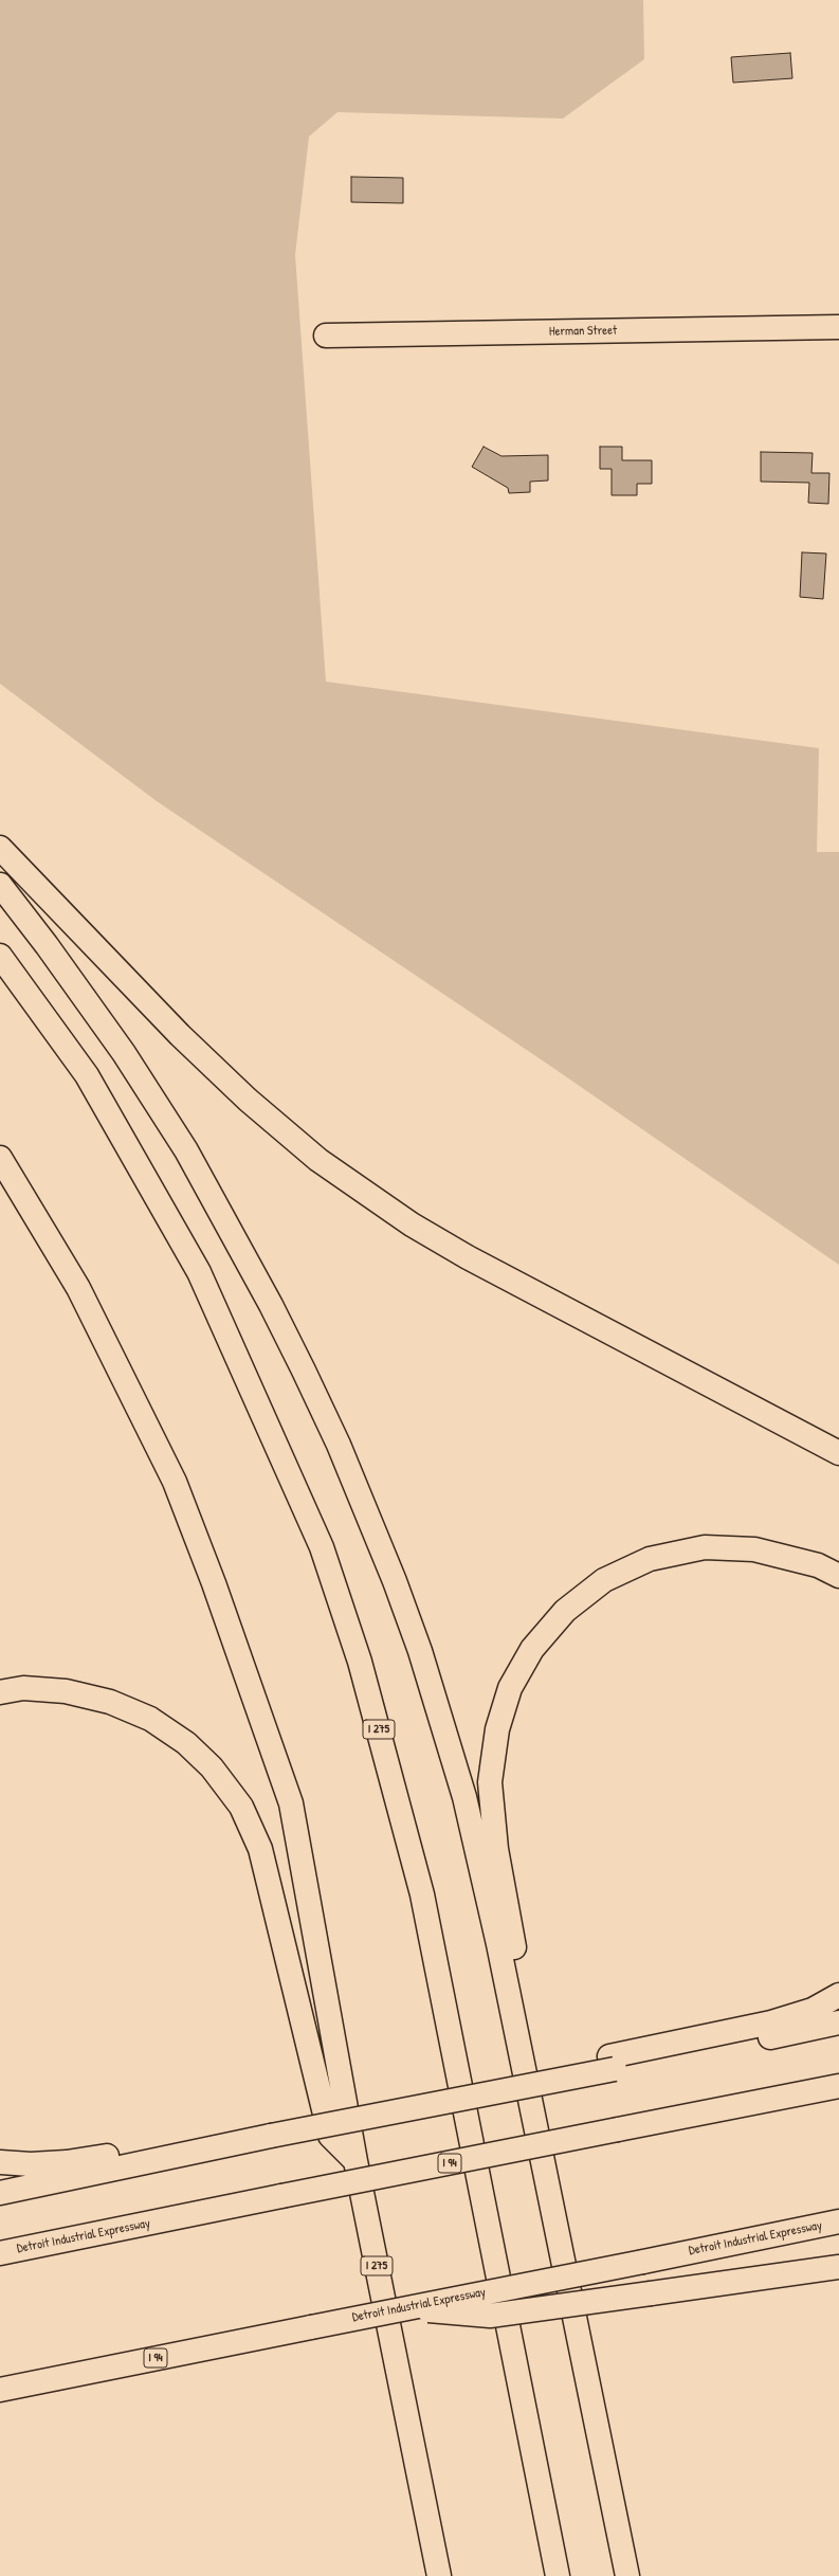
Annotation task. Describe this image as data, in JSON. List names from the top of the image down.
{
  "streets": {
    "main road": [
      "Herman Street",
      "I 275",
      "I 94",
      "Detroit Industrial Expressway"
    ]
  }
}
